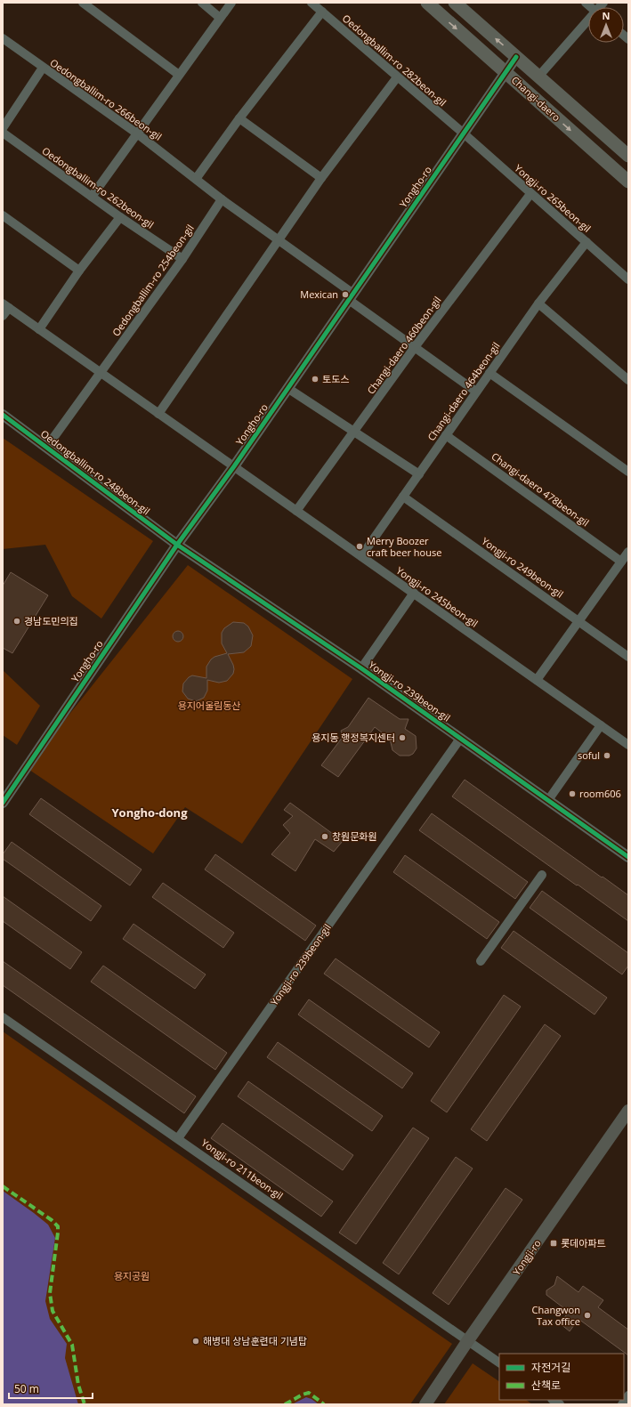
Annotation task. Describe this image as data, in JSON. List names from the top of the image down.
{
  "streets": {
    "main road": ["Changi-daero", "Yongji-ro"],
    "street": [
      "Oedongballim-ro 282beon-gil",
      "Oedongballim-ro 266beon-gil",
      "Yongho-ro",
      "Oedongballim-ro 262beon-gil",
      "Yongji-ro 265beon-gil",
      "Oedongballim-ro 254beon-gil",
      "Changi-daero 460beon-gil",
      "Changi-daero 464beon-gil",
      "Oedongballim-ro 248beon-gil",
      "Changi-daero 478beon-gil",
      "Yongji-ro 249beon-gil",
      "Yongji-ro 245beon-gil",
      "Yongji-ro 239beon-gil",
      "Yongji-ro 211beon-gil"
    ]
  },
  "crossings": [
    ["Oedongballim-ro 282beon-gil", "Yongho-ro"],
    ["Oedongballim-ro 282beon-gil", "Yongji-ro 265beon-gil"],
    ["Changi-daero", "Yongho-ro"],
    ["Oedongballim-ro 266beon-gil", "Yongho-ro"],
    ["Oedongballim-ro 266beon-gil", "Oedongballim-ro 254beon-gil"],
    ["Oedongballim-ro 266beon-gil", "Changi-daero 460beon-gil"],
    ["Oedongballim-ro 266beon-gil", "Changi-daero 464beon-gil"],
    ["Yongho-ro", "Yongji-ro 265beon-gil"],
    ["Yongho-ro", "Oedongballim-ro 248beon-gil"],
    ["Yongho-ro", "Yongji-ro 245beon-gil"],
    ["Yongho-ro", "Yongji-ro 239beon-gil"],
    ["Oedongballim-ro 262beon-gil", "Oedongballim-ro 254beon-gil"],
    ["Yongji-ro 265beon-gil", "Changi-daero 460beon-gil"],
    ["Yongji-ro 265beon-gil", "Changi-daero 464beon-gil"],
    ["Oedongballim-ro 254beon-gil", "Oedongballim-ro 248beon-gil"],
    ["Changi-daero 460beon-gil", "Yongji-ro 245beon-gil"],
    ["Changi-daero 464beon-gil", "Changi-daero 478beon-gil"],
    ["Changi-daero 464beon-gil", "Yongji-ro 249beon-gil"],
    ["Changi-daero 464beon-gil", "Yongji-ro 245beon-gil"],
    ["Oedongballim-ro 248beon-gil", "Yongji-ro 239beon-gil"],
    ["Yongji-ro 239beon-gil", "Yongji-ro 211beon-gil"],
    ["Yongji-ro 211beon-gil", "Yongji-ro"]
  ],
  "districts": ["Yongho-dong"],
  "parks": ["용지어울림동산", "용지공원"],
  "places": {
    "other": [
      "Mexican",
      "토도스",
      "Merry Boozer craft beer house",
      "경남도민의집",
      "용지동 행정복지센터",
      "soful",
      "room606",
      "창원문화원",
      "Changwon Tax office",
      "해병대 상남훈련대 기념탑"
    ],
    "transit": ["롯데아파트"]
  },
  "legend": ["자전거길", "산책로"],
  "scale_bar": "50 m",
  "north": "top"
}
